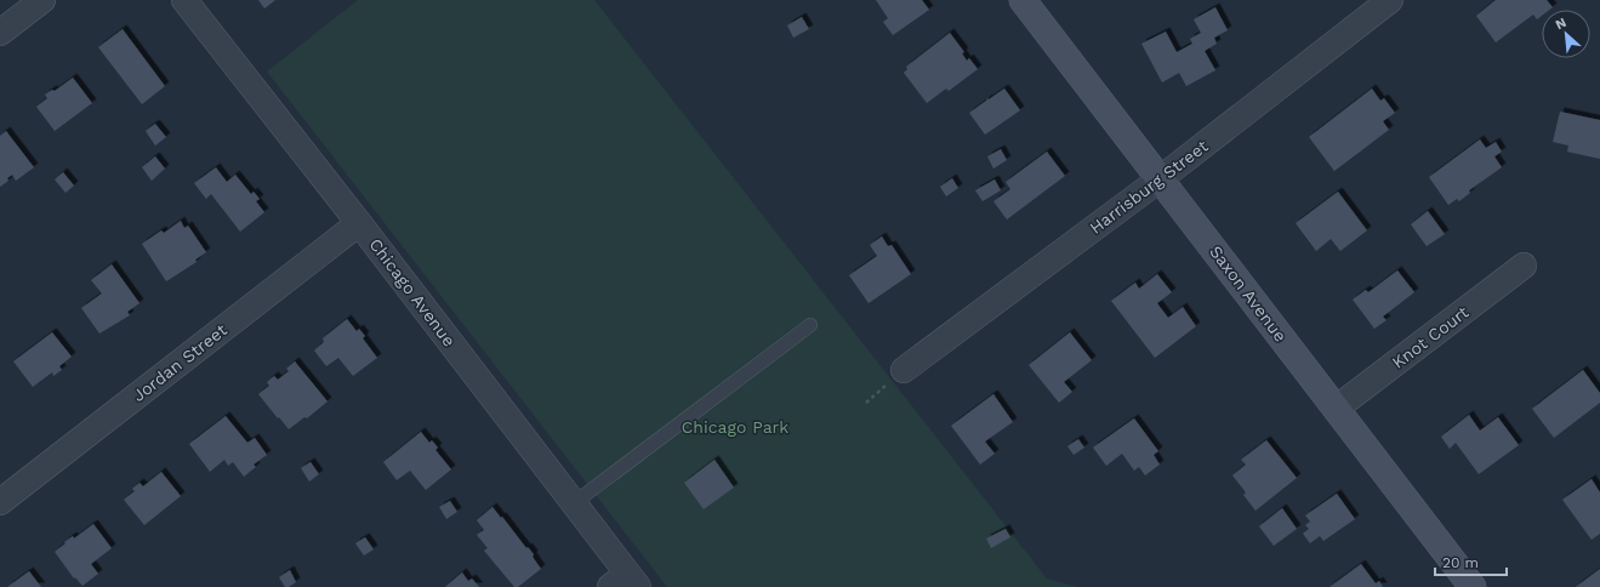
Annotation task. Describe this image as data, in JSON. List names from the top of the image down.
{
  "streets": {
    "street": [
      "Harrisburg Street",
      "Chicago Avenue",
      "Saxon Avenue",
      "Knot Court",
      "Jordan Street"
    ]
  },
  "crossings": [
    ["Harrisburg Street", "Saxon Avenue"],
    ["Chicago Avenue", "Jordan Street"],
    ["Saxon Avenue", "Knot Court"]
  ],
  "parks": ["Chicago Park"],
  "scale_bar": "20 m",
  "north": "top left"
}
